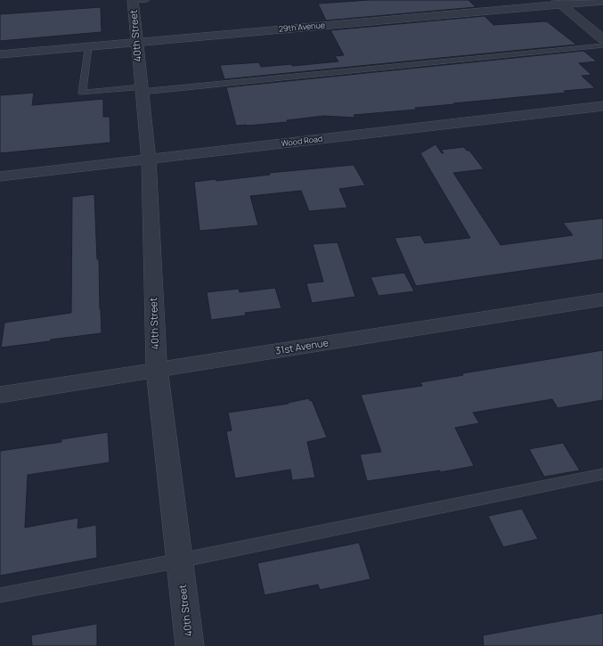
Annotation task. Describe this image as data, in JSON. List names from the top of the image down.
{
  "streets": {
    "street": [
      "29th Avenue",
      "40th Street",
      "Wood Road",
      "31st Avenue"
    ]
  },
  "crossings": [
    ["29th Avenue", "40th Street"],
    ["40th Street", "Wood Road"],
    ["40th Street", "31st Avenue"]
  ]
}
